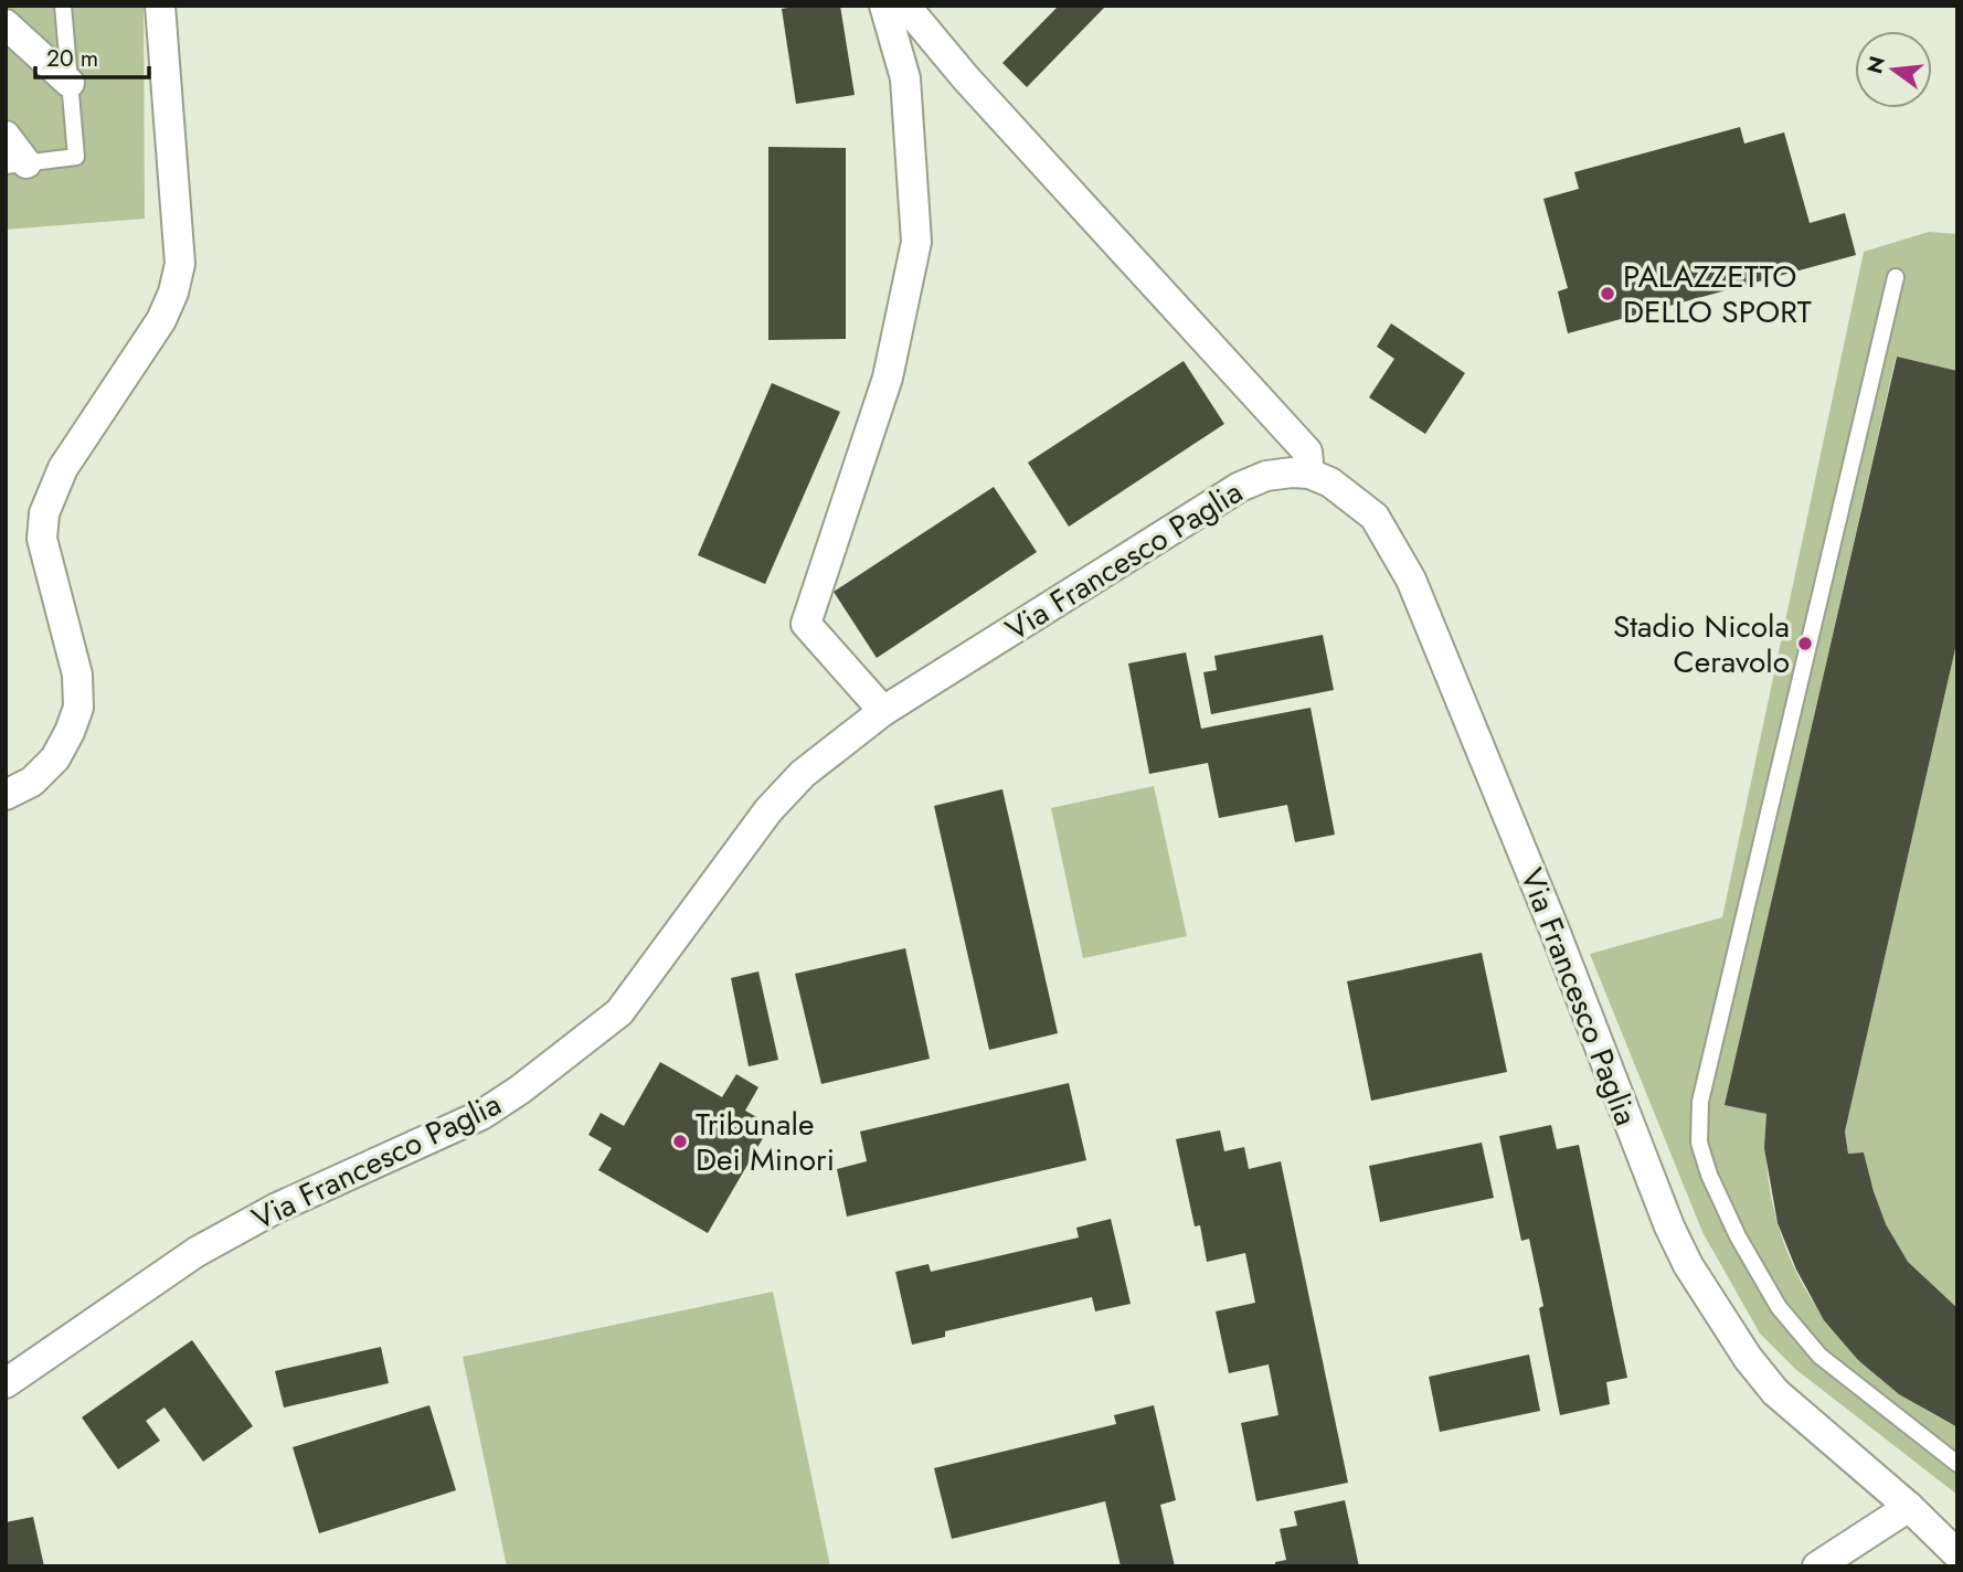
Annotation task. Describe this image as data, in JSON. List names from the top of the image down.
{
  "streets": {
    "street": ["Via Francesco Paglia"]
  },
  "places": ["PALAZZETTO DELLO SPORT", "Stadio Nicola Ceravolo", "Tribunale Dei Minori"],
  "scale_bar": "20 m",
  "north": "left"
}
